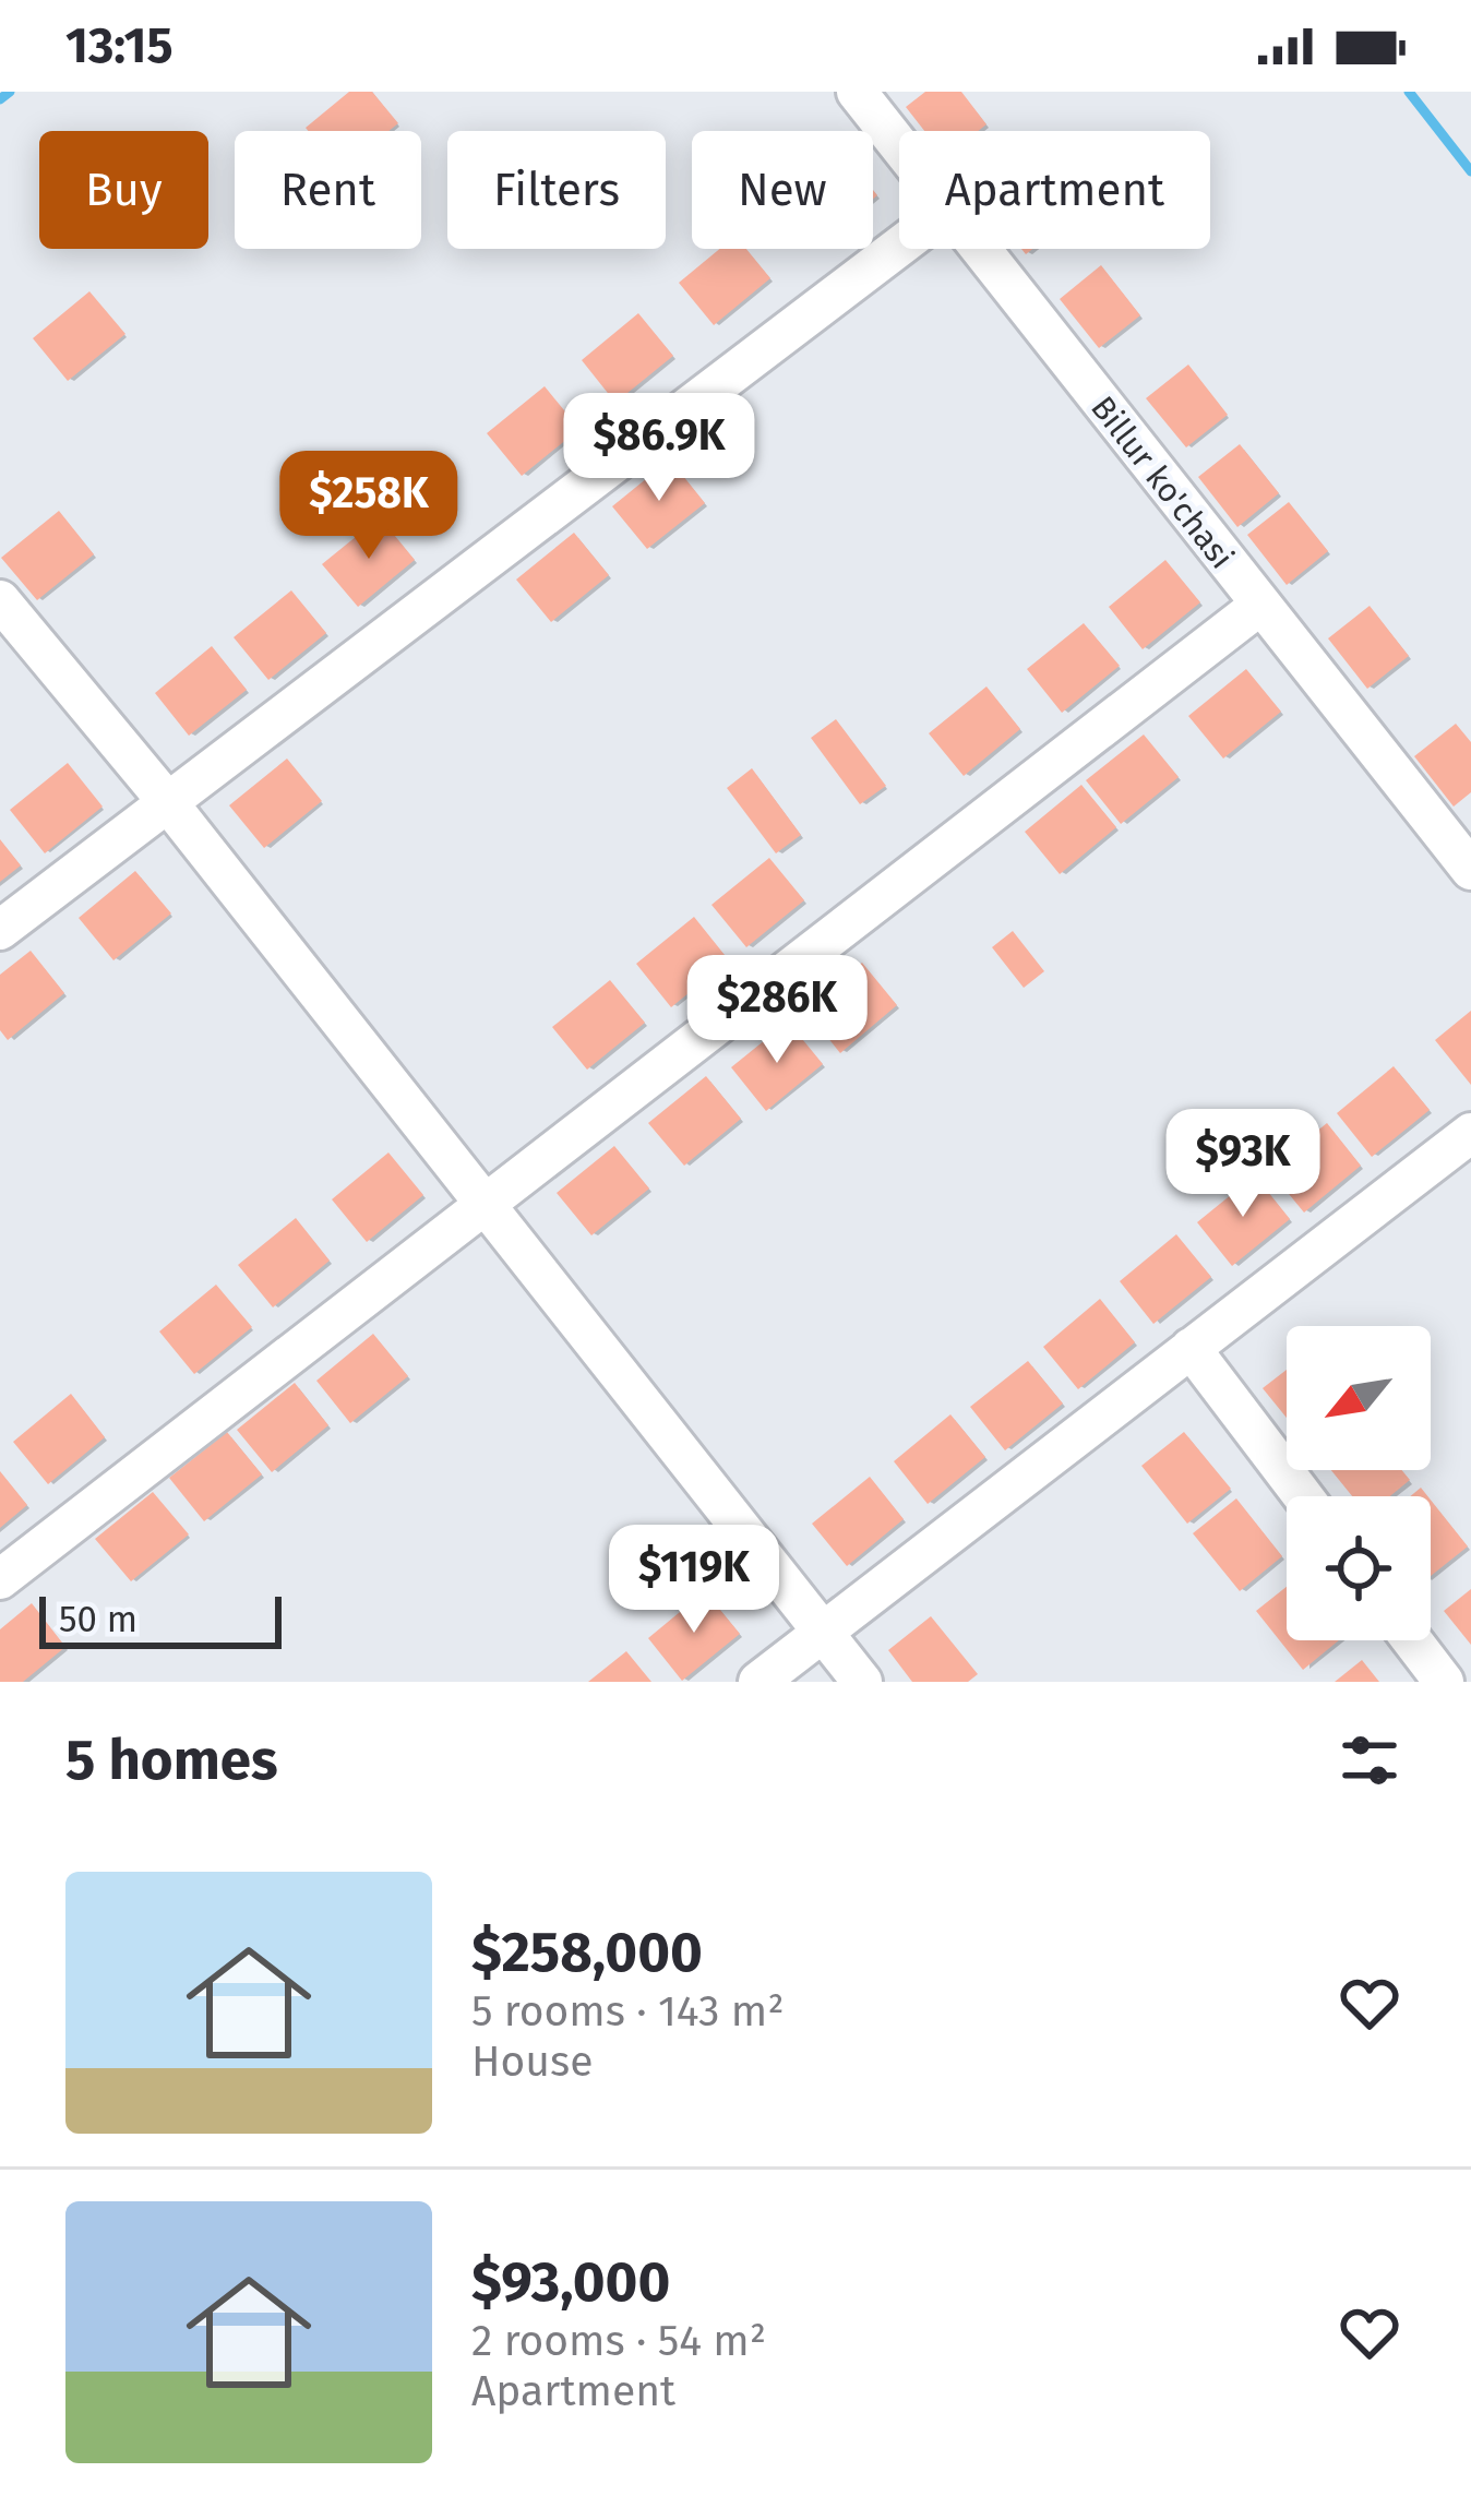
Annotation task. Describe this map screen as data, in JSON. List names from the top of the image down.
{
  "streets": {
    "street": ["Billur ko'chasi"]
  },
  "scale_bar": "50 m",
  "north": "bottom left",
  "page": {
    "status": "13:15",
    "chip": [
      "Buy",
      "Rent",
      "Filters",
      "New",
      "Apartment"
    ],
    "price": [
      "$86.9K",
      "$258K",
      "$286K",
      "$93K",
      "$119K"
    ],
    "scale": "50 m",
    "heading": "5 homes",
    "list": [
      {
        "name": "$258,000",
        "note": "5 rooms · 143 m² · House"
      },
      {
        "name": "$93,000",
        "note": "2 rooms · 54 m² · Apartment"
      }
    ]
  }
}
